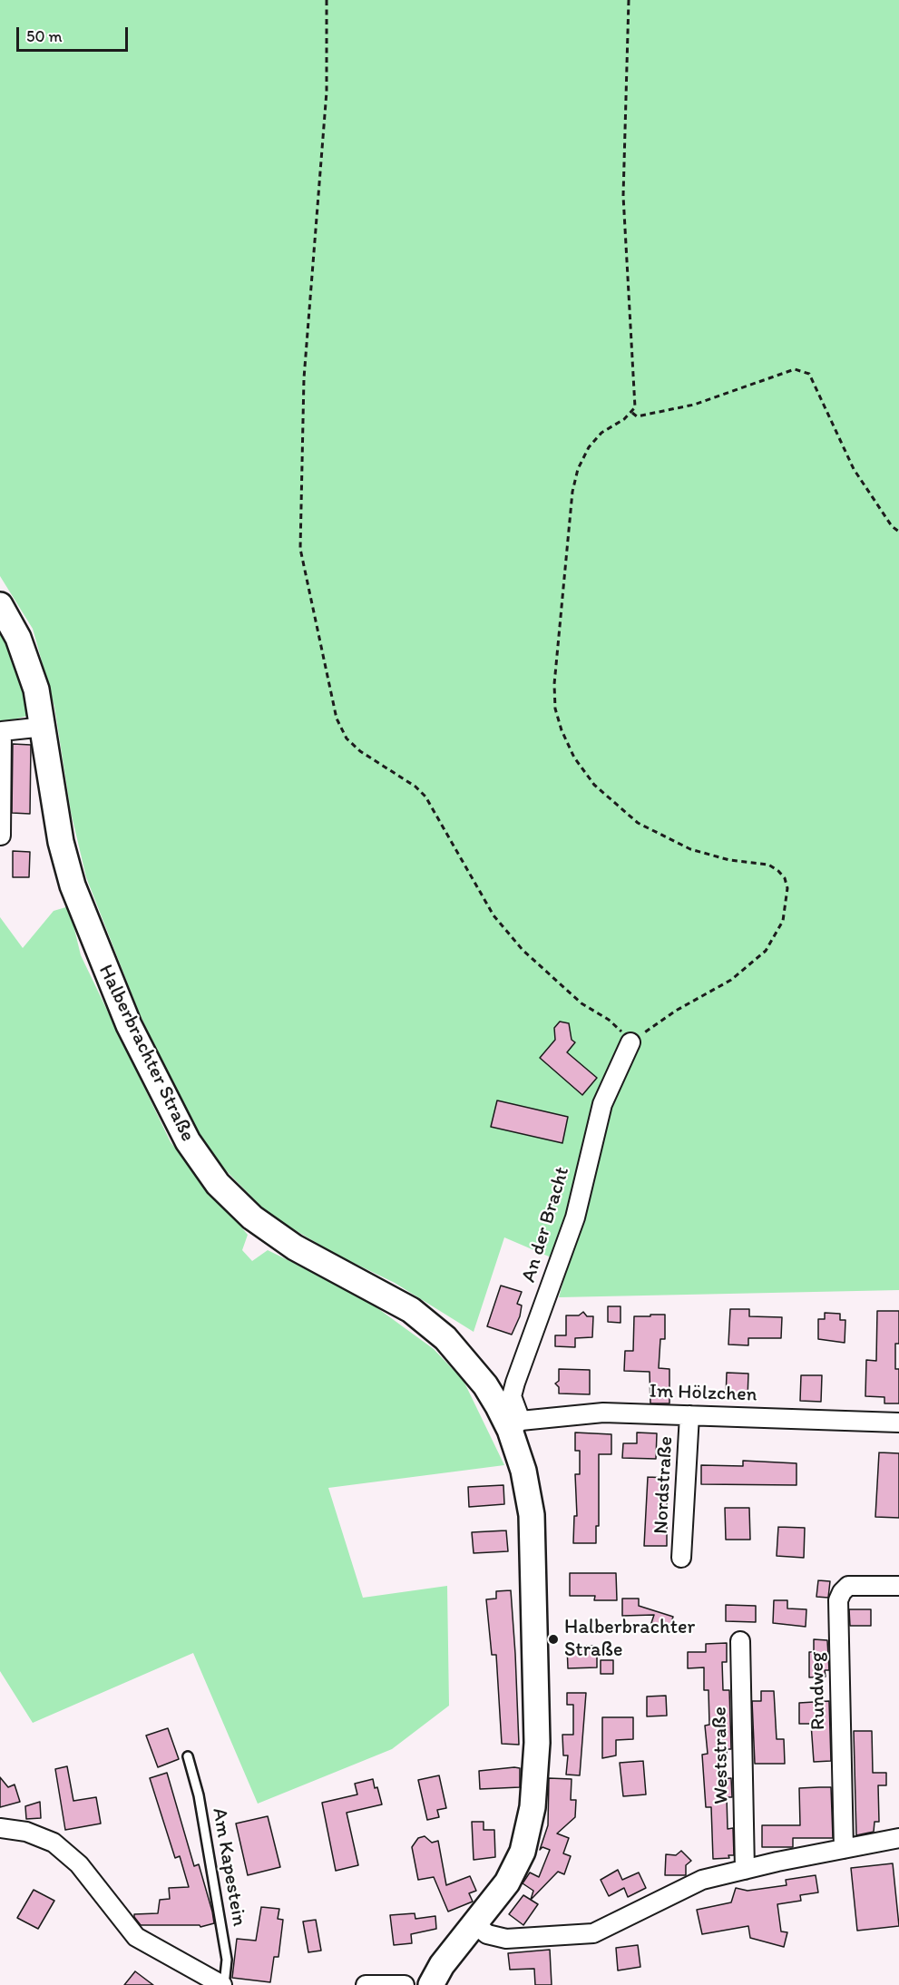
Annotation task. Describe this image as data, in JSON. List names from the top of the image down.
{
  "streets": {
    "main road": ["Halberbrachter Straße"],
    "street": [
      "An der Bracht",
      "Im Hölzchen",
      "Nordstraße",
      "Rundweg",
      "Weststraße"
    ],
    "lane": ["Am Kapestein"]
  },
  "crossings": [
    ["Halberbrachter Straße", "An der Bracht"],
    ["Halberbrachter Straße", "Im Hölzchen"],
    ["An der Bracht", "Im Hölzchen"],
    ["Im Hölzchen", "Nordstraße"]
  ],
  "places": ["Halberbrachter Straße"],
  "scale_bar": "50 m"
}
